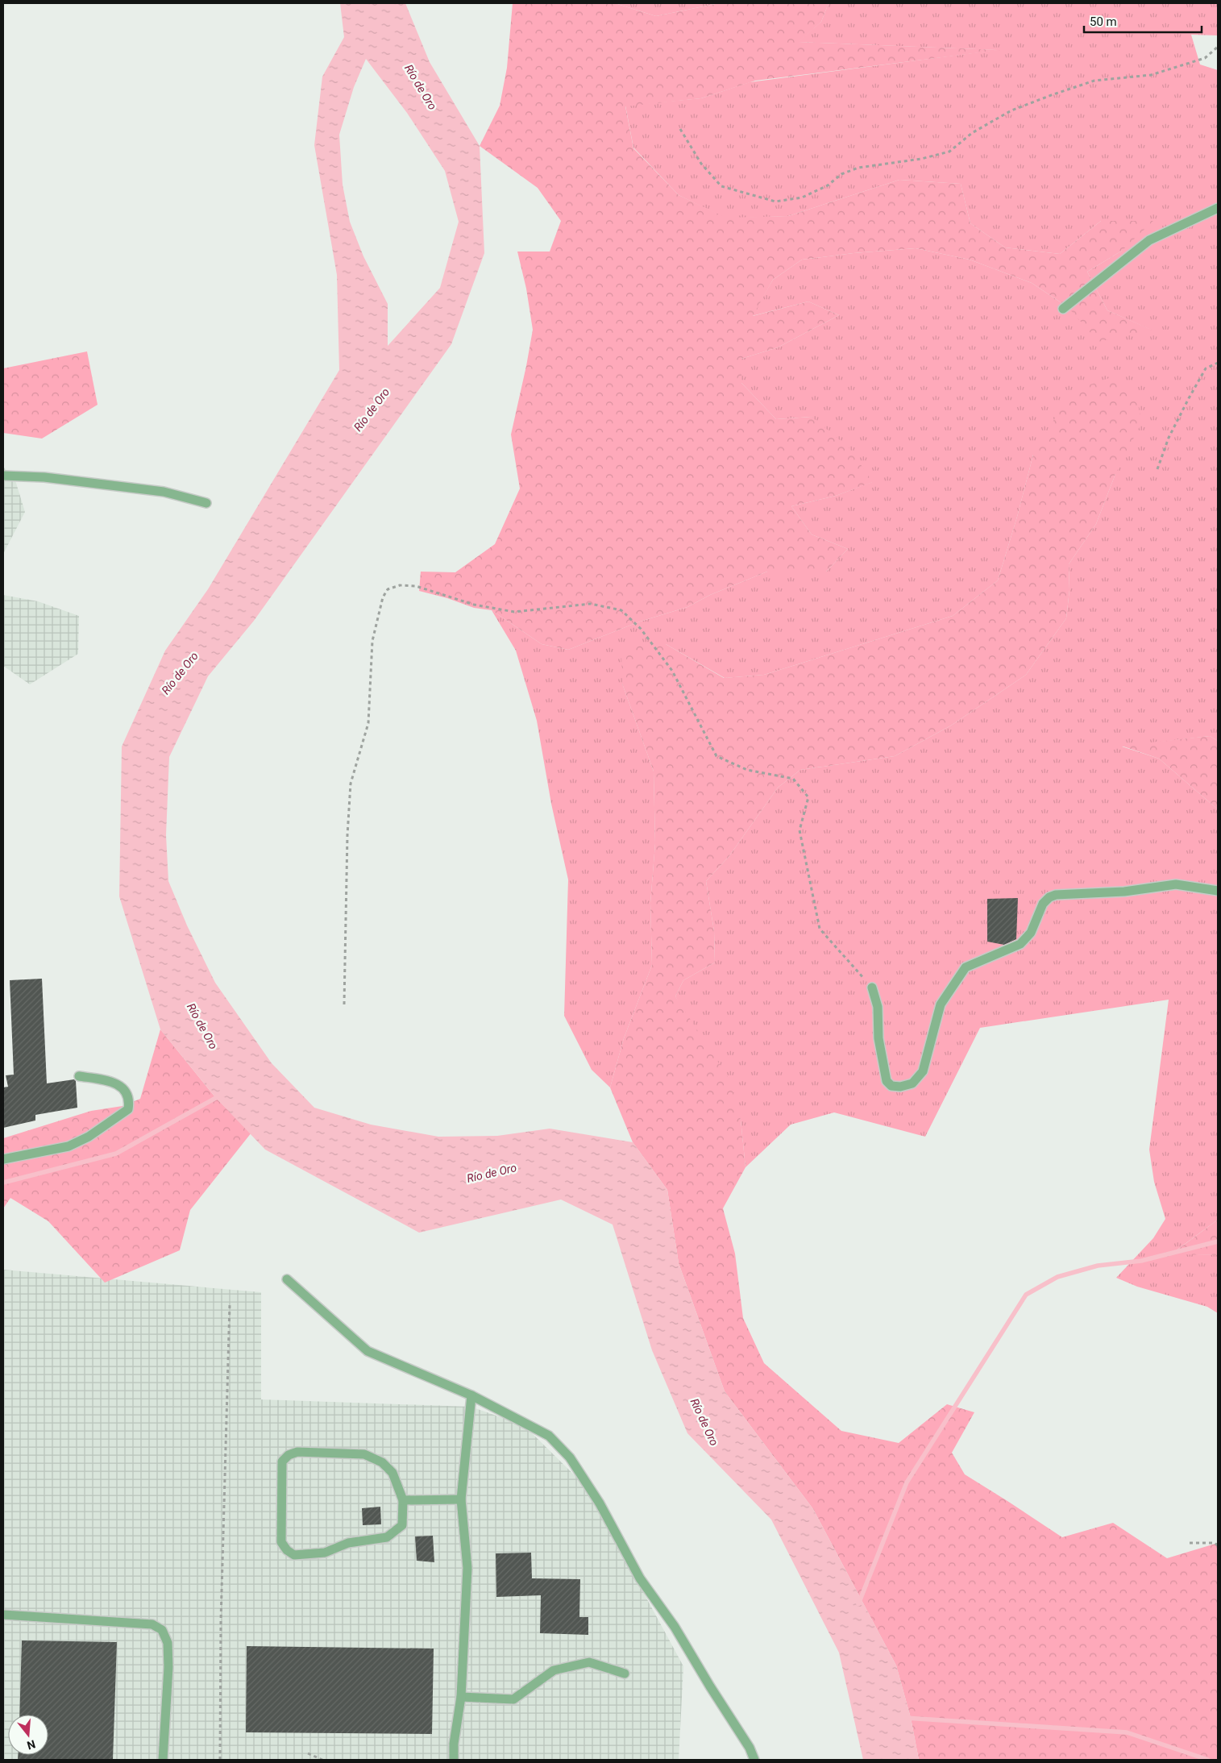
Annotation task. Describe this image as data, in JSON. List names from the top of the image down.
{
  "water": ["Río de Oro"],
  "scale_bar": "50 m",
  "north": "bottom"
}
